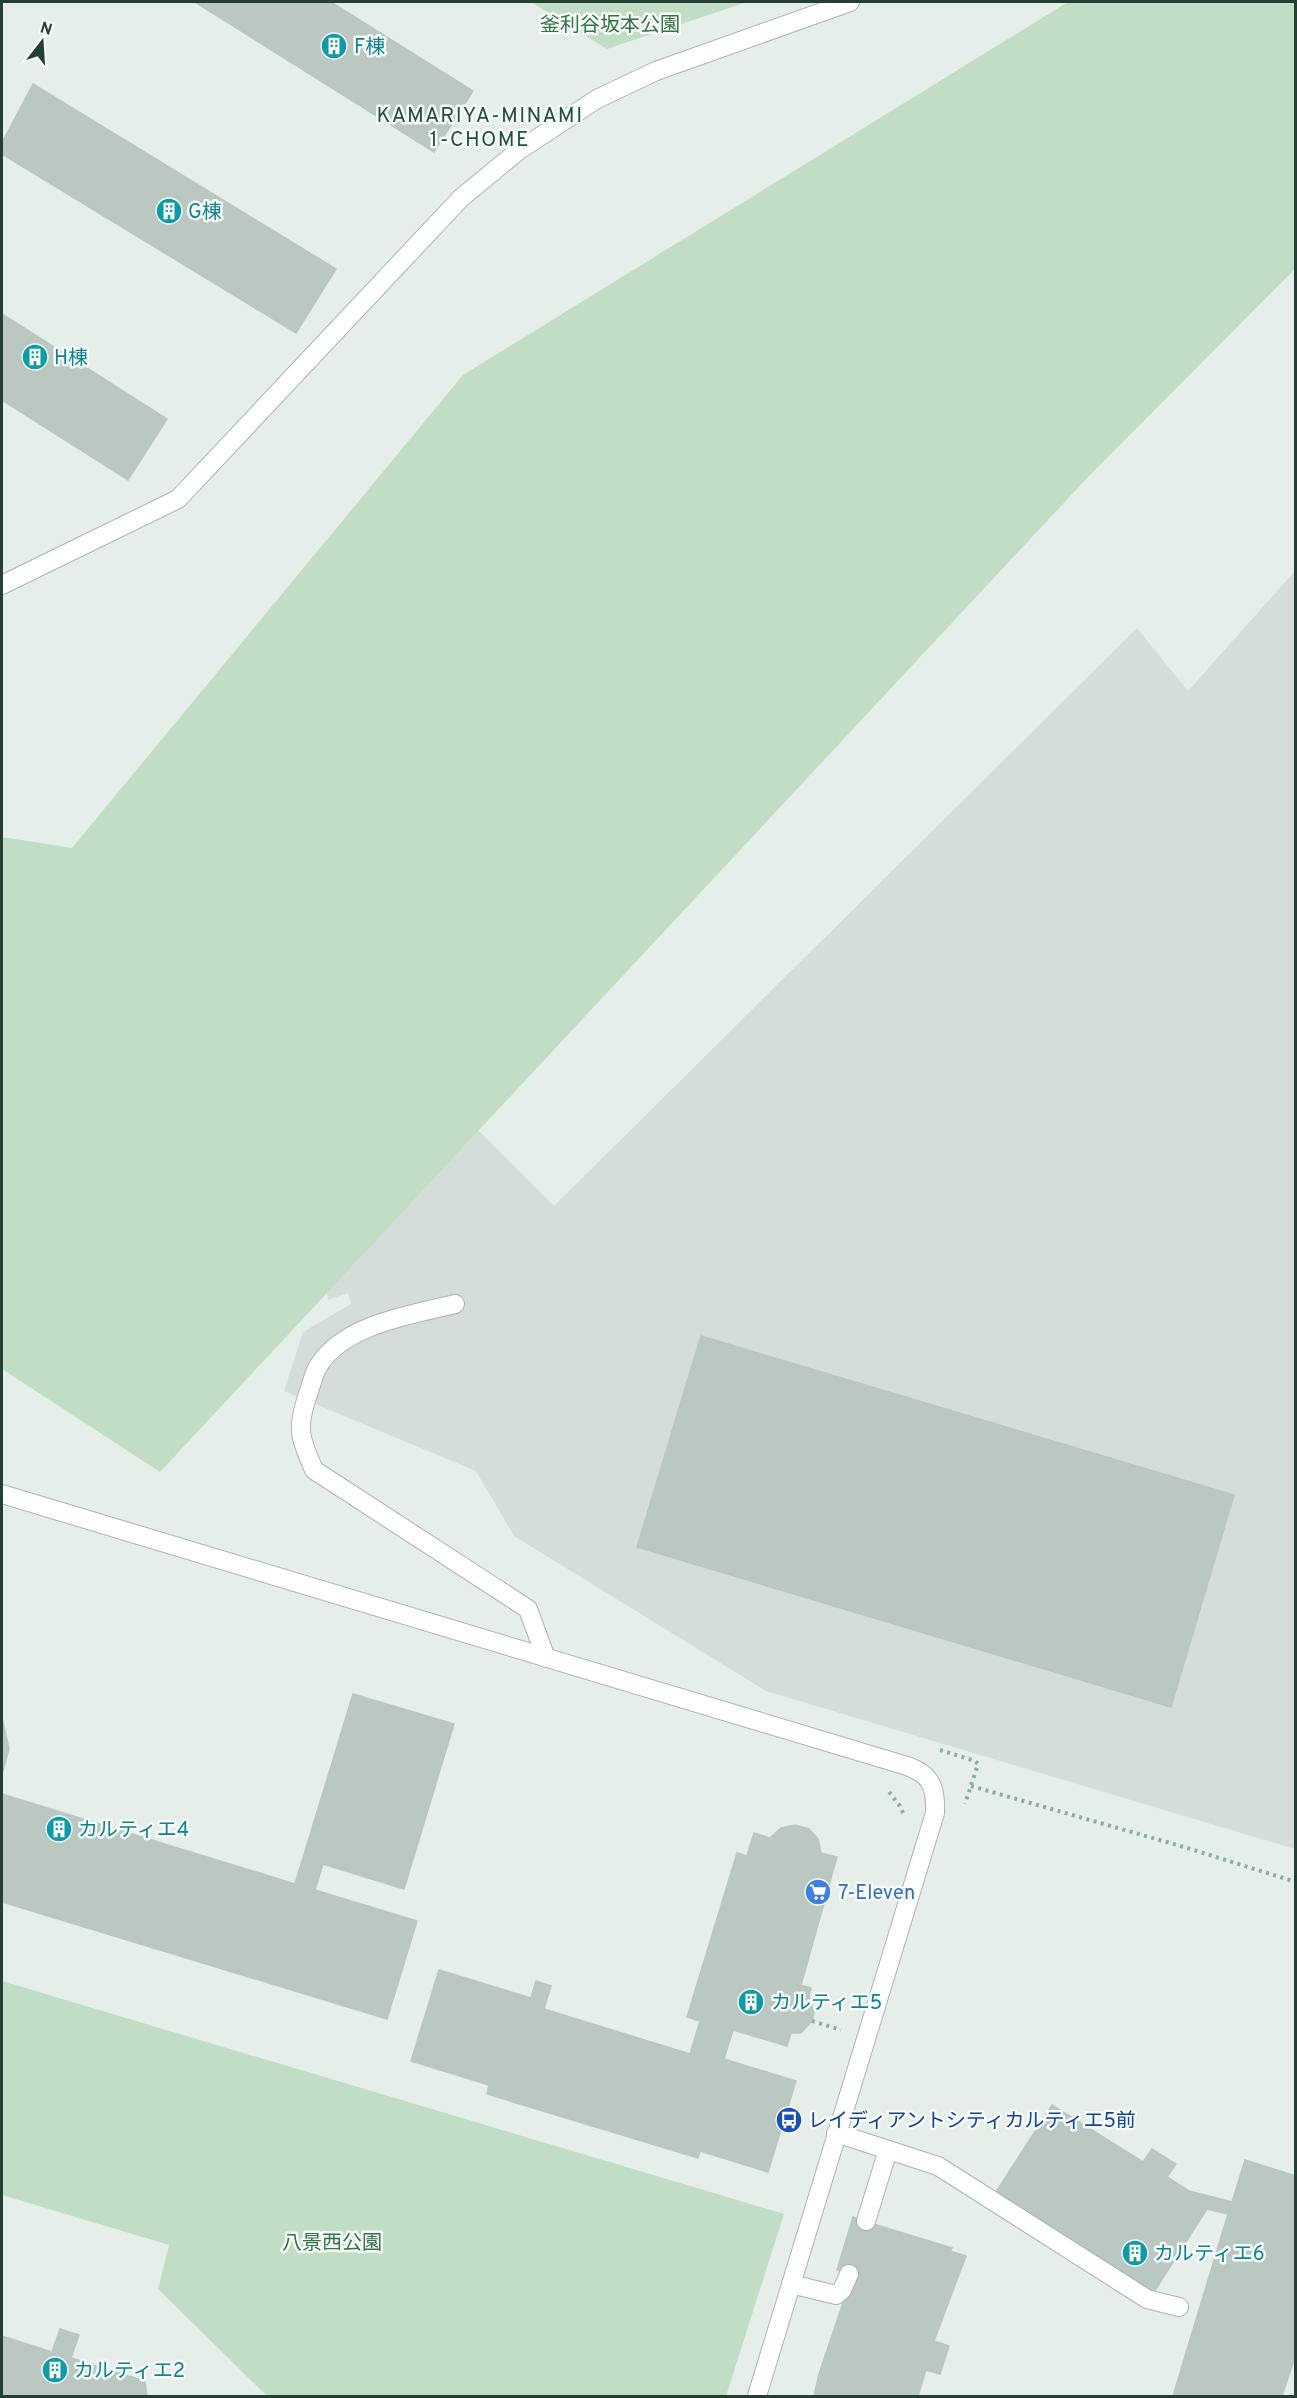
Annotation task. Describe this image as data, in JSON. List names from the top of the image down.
{
  "districts": ["KAMARIYA-MINAMI 1-CHOME"],
  "parks": ["釜利谷坂本公園", "八景西公園"],
  "places": {
    "building": [
      "F棟",
      "G棟",
      "H棟",
      "カルティエ4",
      "カルティエ5",
      "カルティエ6",
      "カルティエ2"
    ],
    "supermarket": ["7-Eleven"],
    "bus stop": ["レイディアントシティカルティエ5前"]
  },
  "north": "top"
}
